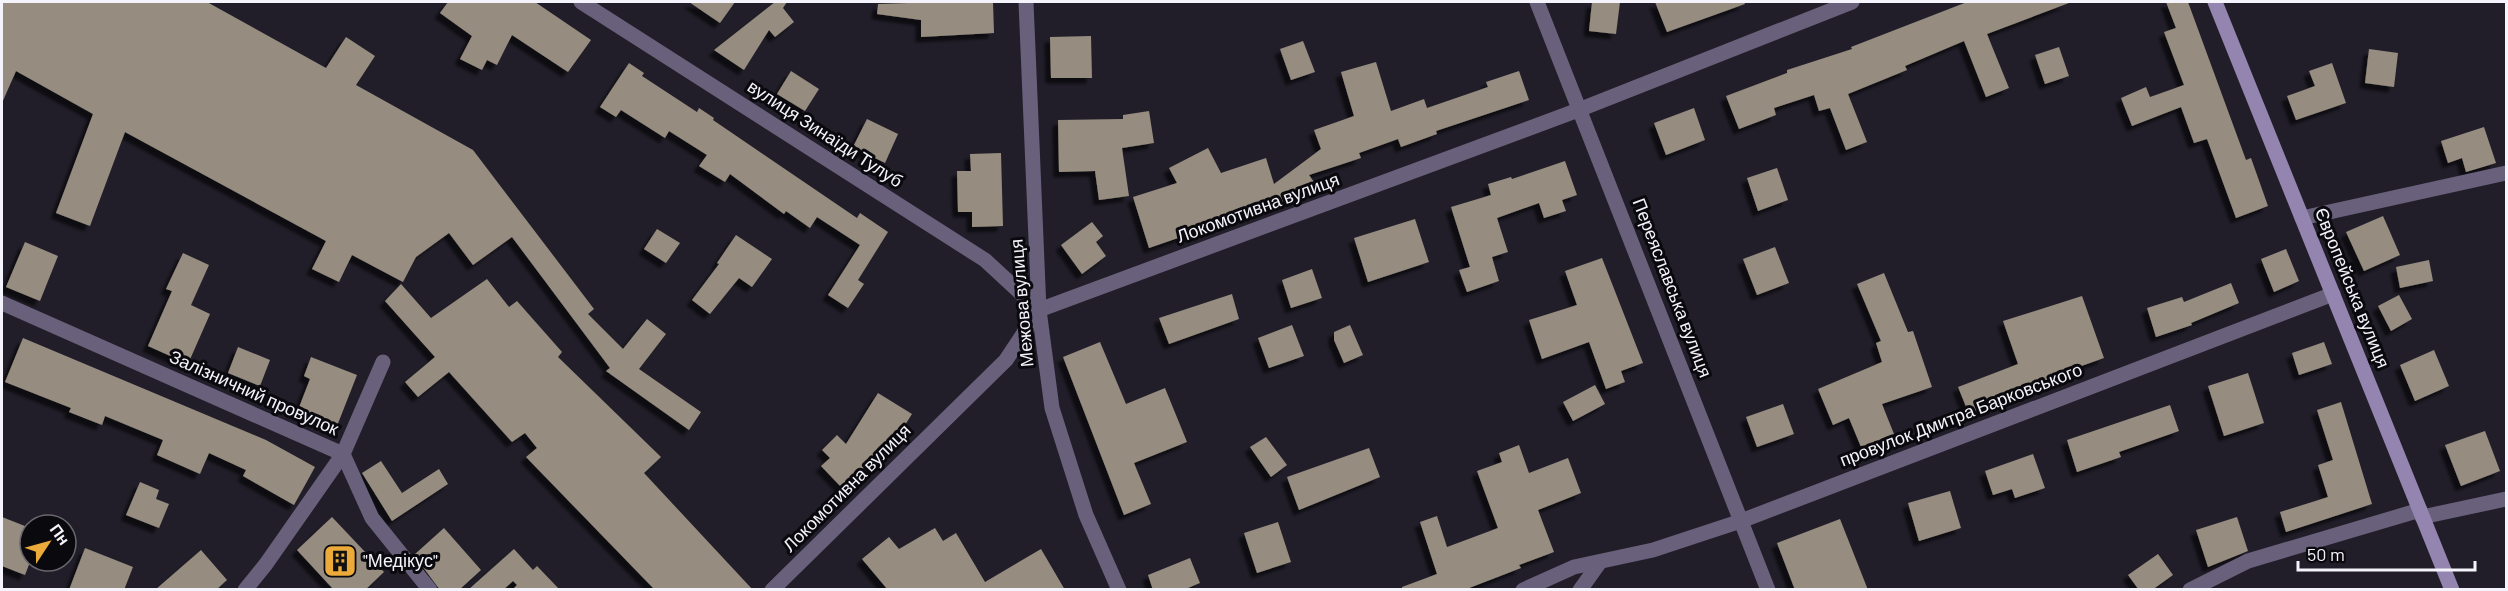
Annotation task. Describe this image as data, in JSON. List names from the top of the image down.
{
  "streets": {
    "street": [
      "вулиця Зинаїди Тулуб",
      "Локомотивна вулиця",
      "Переяславська вулиця",
      "Європейська вулиця",
      "Межова вулиця",
      "Залізничний провулок",
      "провулок Дмитра Барковського"
    ]
  },
  "crossings": [
    ["вулиця Зинаїди Тулуб", "Локомотивна вулиця"],
    ["вулиця Зинаїди Тулуб", "Межова вулиця"],
    ["Локомотивна вулиця", "Переяславська вулиця"],
    ["Локомотивна вулиця", "Межова вулиця"],
    ["Переяславська вулиця", "провулок Дмитра Барковського"],
    ["Європейська вулиця", "провулок Дмитра Барковського"]
  ],
  "places": {
    "building": ["\"Медікус\""]
  },
  "scale_bar": "50 m",
  "north": "top right"
}
